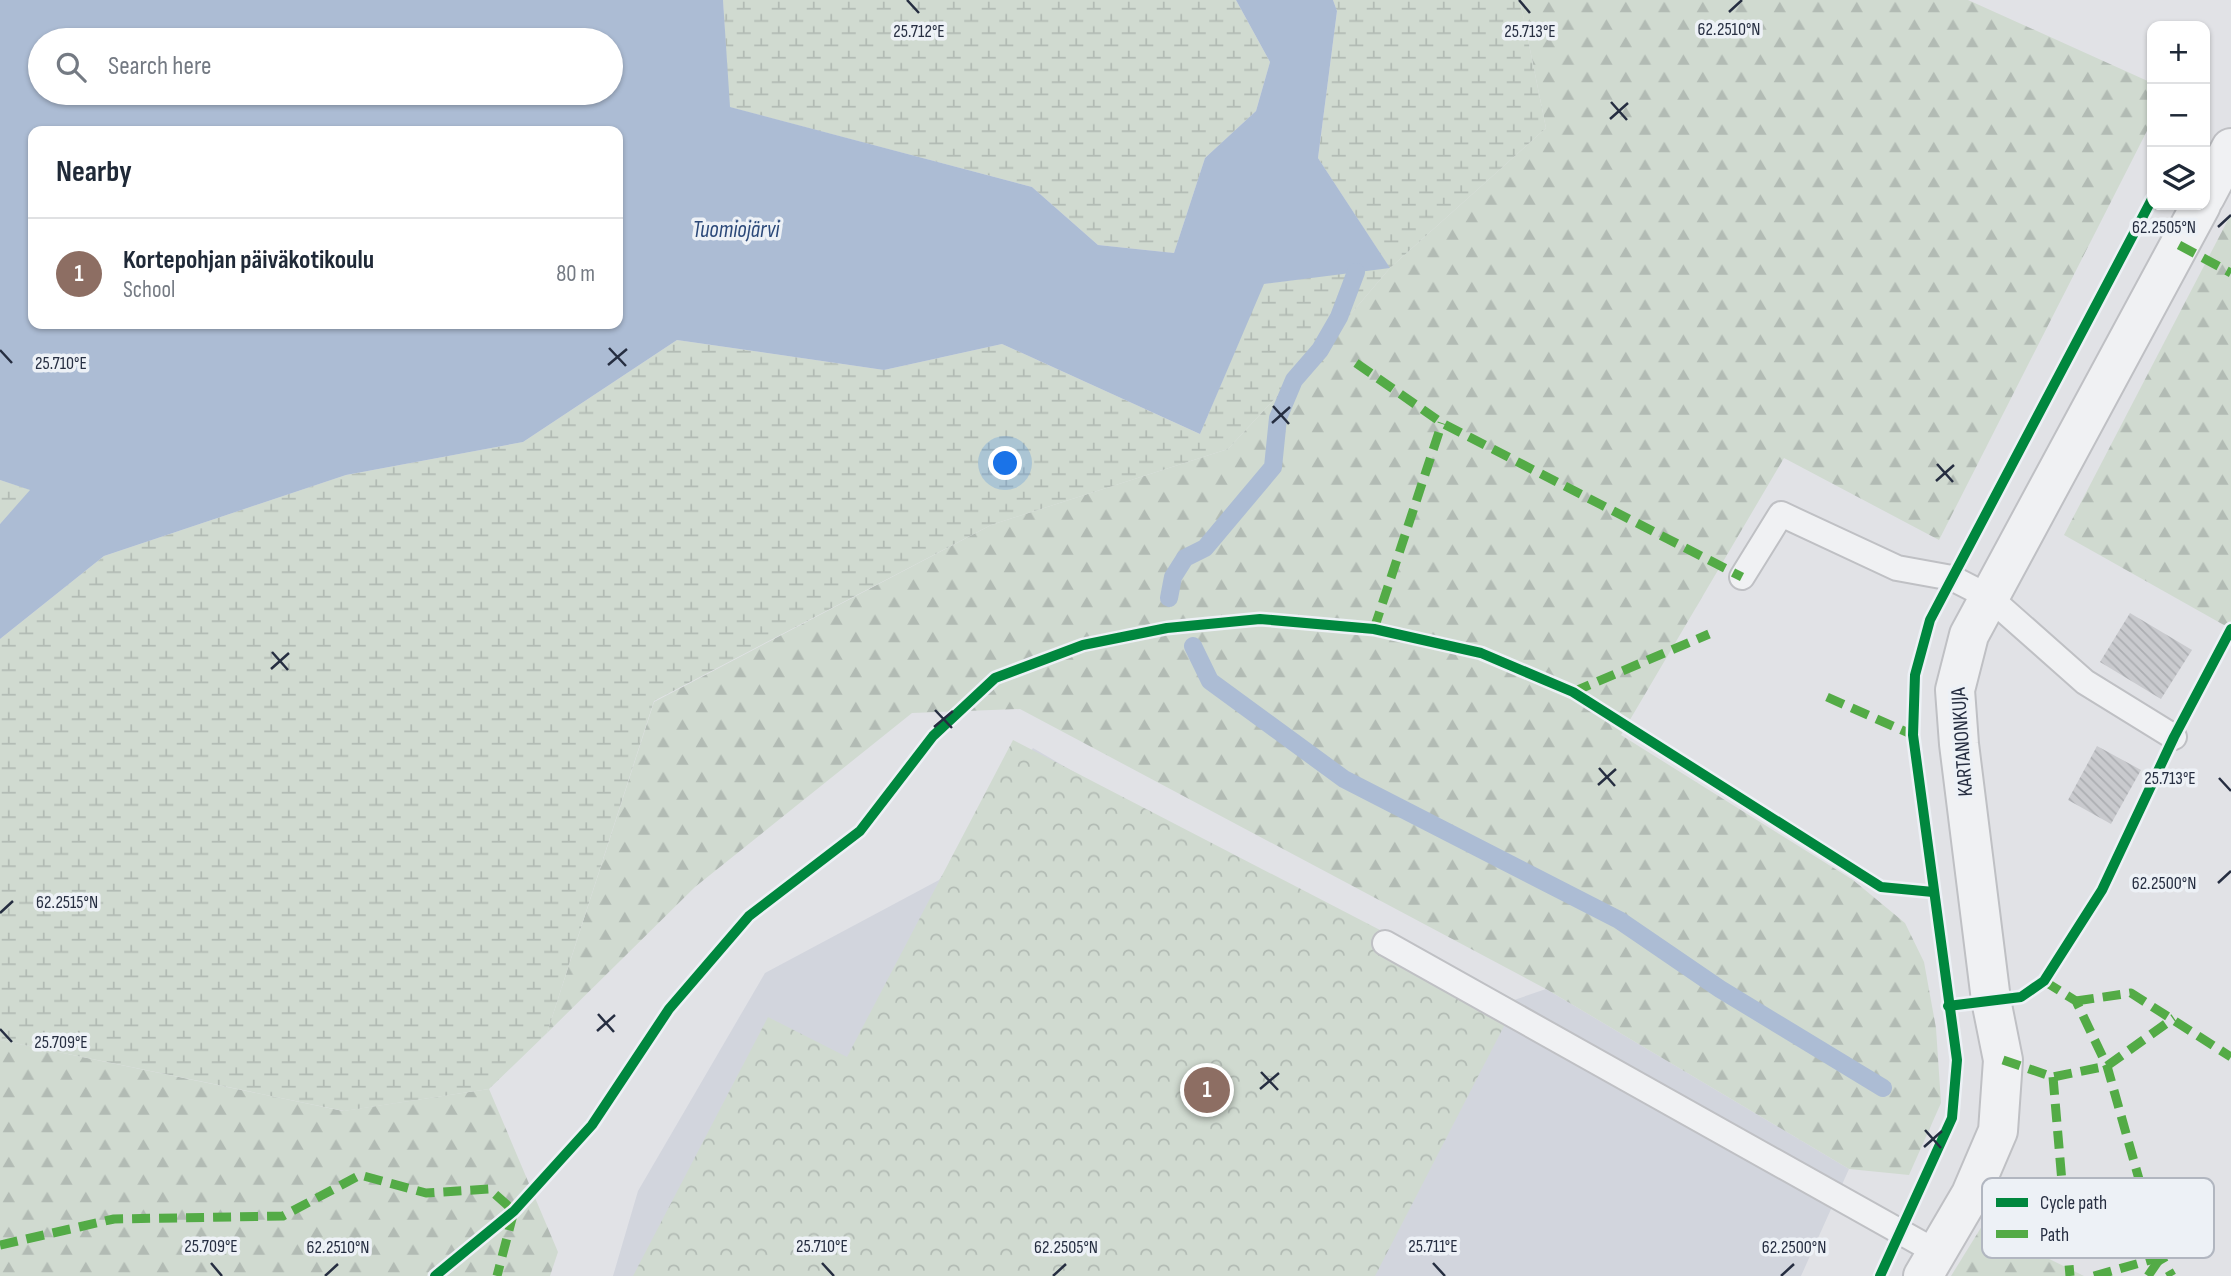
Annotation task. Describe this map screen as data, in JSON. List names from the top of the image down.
{
  "streets": {
    "street": ["KARTANONKUJA"]
  },
  "water": ["Tuomiojärvi"],
  "legend": ["Cycle path", "Path"],
  "page": {
    "map_buttons": ["+", "−"],
    "search": "Search here",
    "heading": "Nearby",
    "list": [
      {
        "mark": "1",
        "name": "Kortepohjan päiväkotikoulu",
        "note": "School",
        "value": "80 m"
      }
    ],
    "pins": "1"
  },
  "coordinates": [
    "62.2510°N",
    "25.712°E",
    "25.713°E",
    "62.2505°N",
    "25.710°E",
    "62.2500°N",
    "62.2515°N",
    "25.709°E",
    "25.711°E"
  ]
}
